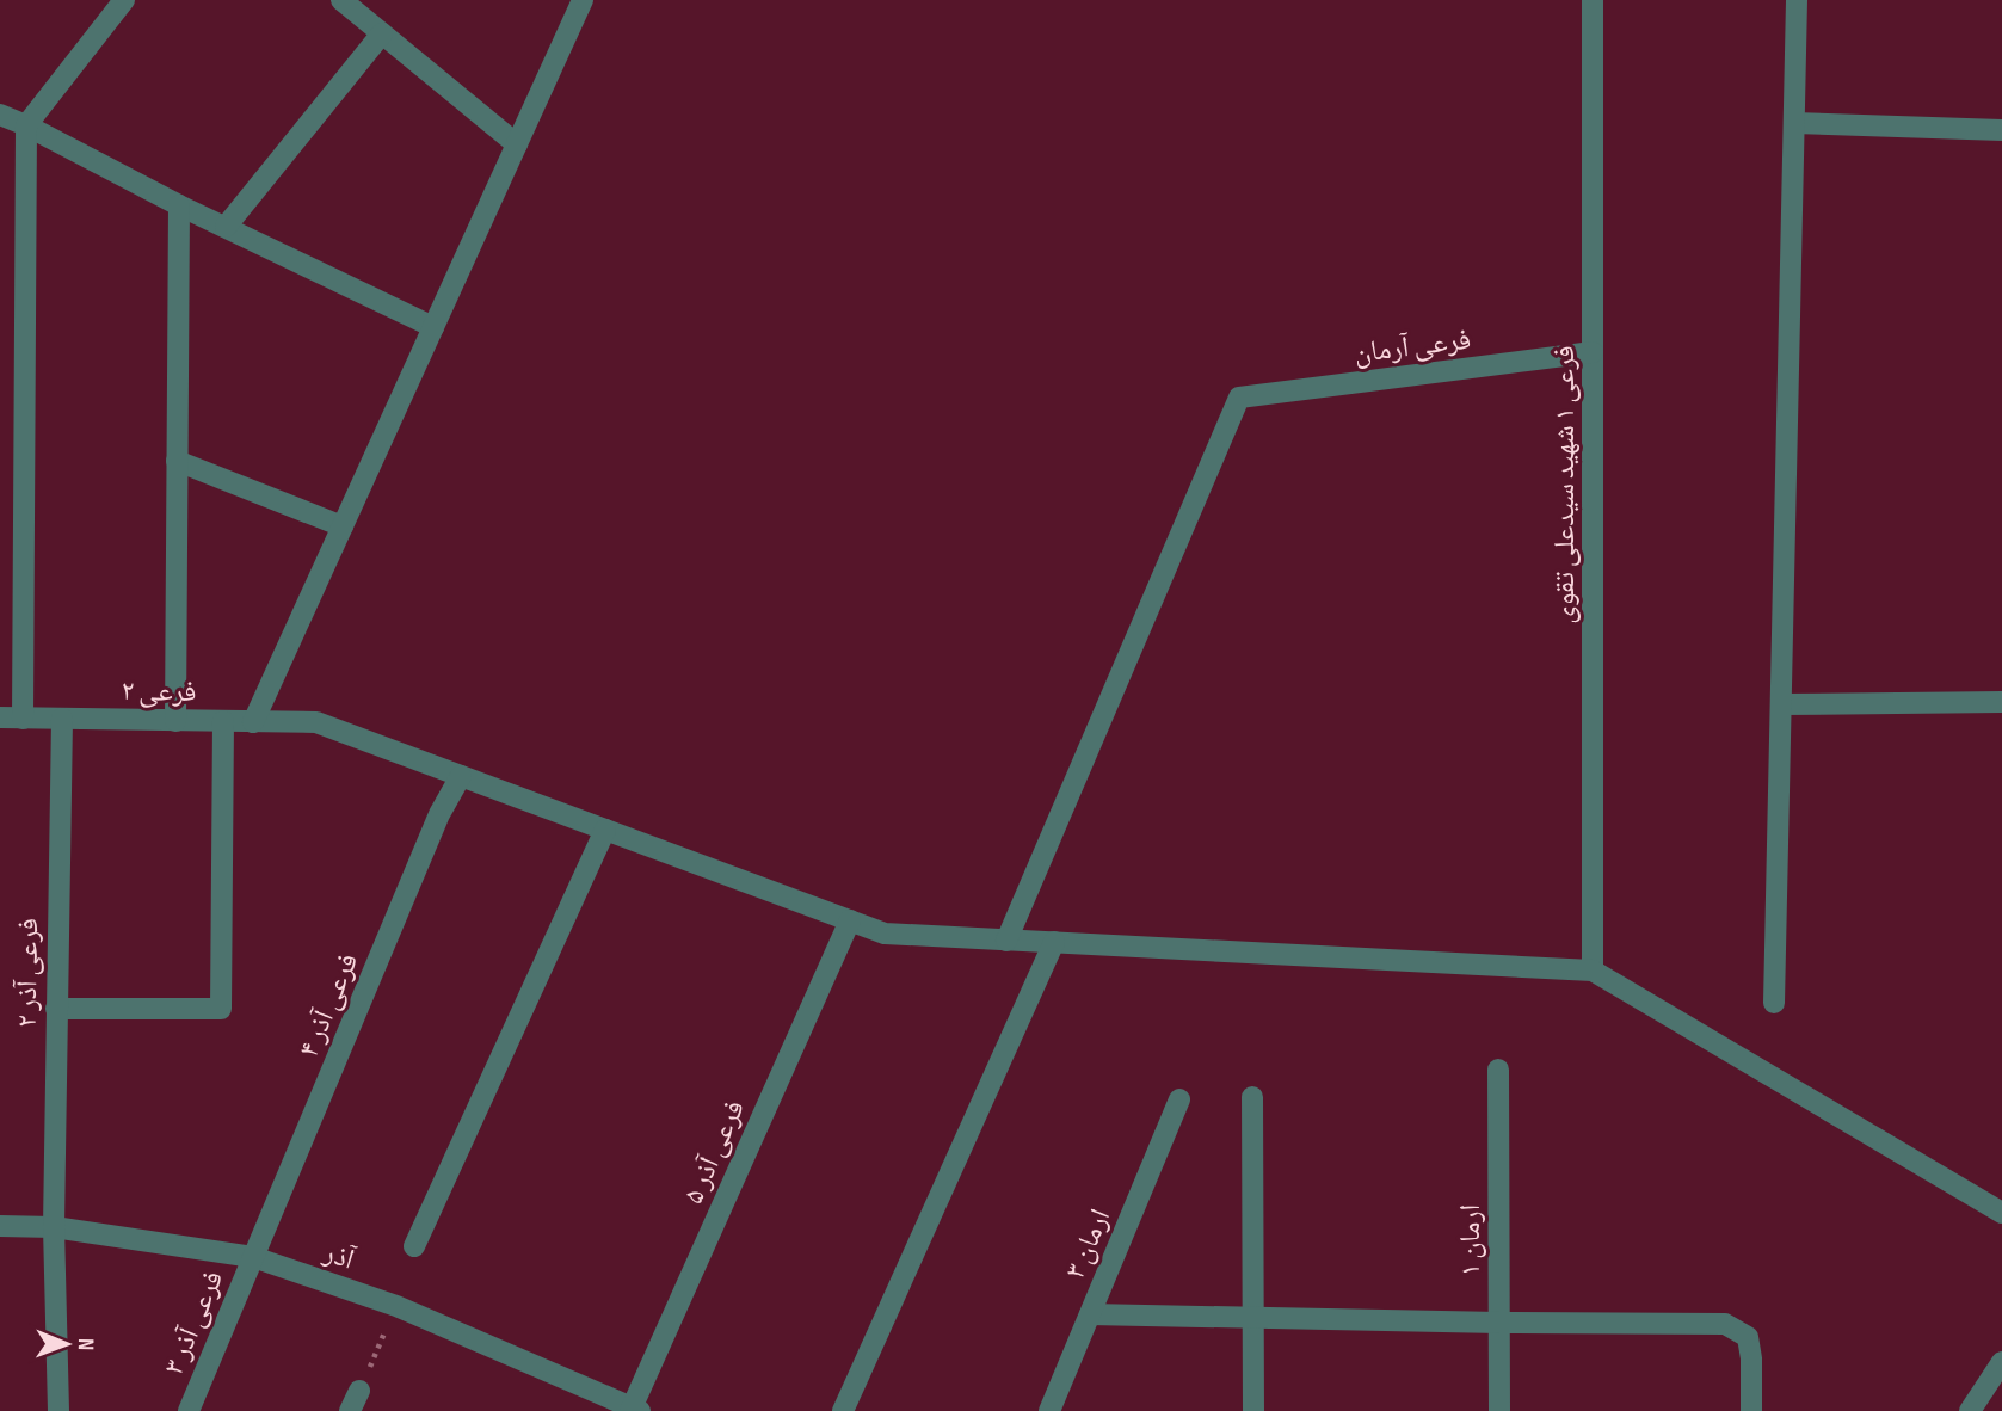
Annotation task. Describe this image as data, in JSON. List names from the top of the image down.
{
  "streets": {
    "street": [
      "فرعی آرمان",
      "فرعی ۱ شهید سیدعلی تقوی",
      "فرعی ۲",
      "فرعی آذر ۲",
      "فرعی آذر ۴",
      "فرعی آذر ۵",
      "ارمان ۱",
      "ارمان ۳",
      "آذر",
      "فرعی آذر ۳"
    ]
  },
  "crossings": [
    ["فرعی آرمان", "فرعی ۱ شهید سیدعلی تقوی"],
    ["فرعی آرمان", "فرعی ۲"],
    ["فرعی ۱ شهید سیدعلی تقوی", "فرعی ۲"],
    ["فرعی ۲", "فرعی آذر ۲"],
    ["فرعی ۲", "فرعی آذر ۴"],
    ["فرعی ۲", "فرعی آذر ۵"],
    ["فرعی آذر ۲", "آذر"],
    ["فرعی آذر ۴", "آذر"],
    ["فرعی آذر ۴", "فرعی آذر ۳"],
    ["فرعی آذر ۵", "آذر"],
    ["آذر", "فرعی آذر ۳"]
  ],
  "north": "right"
}
